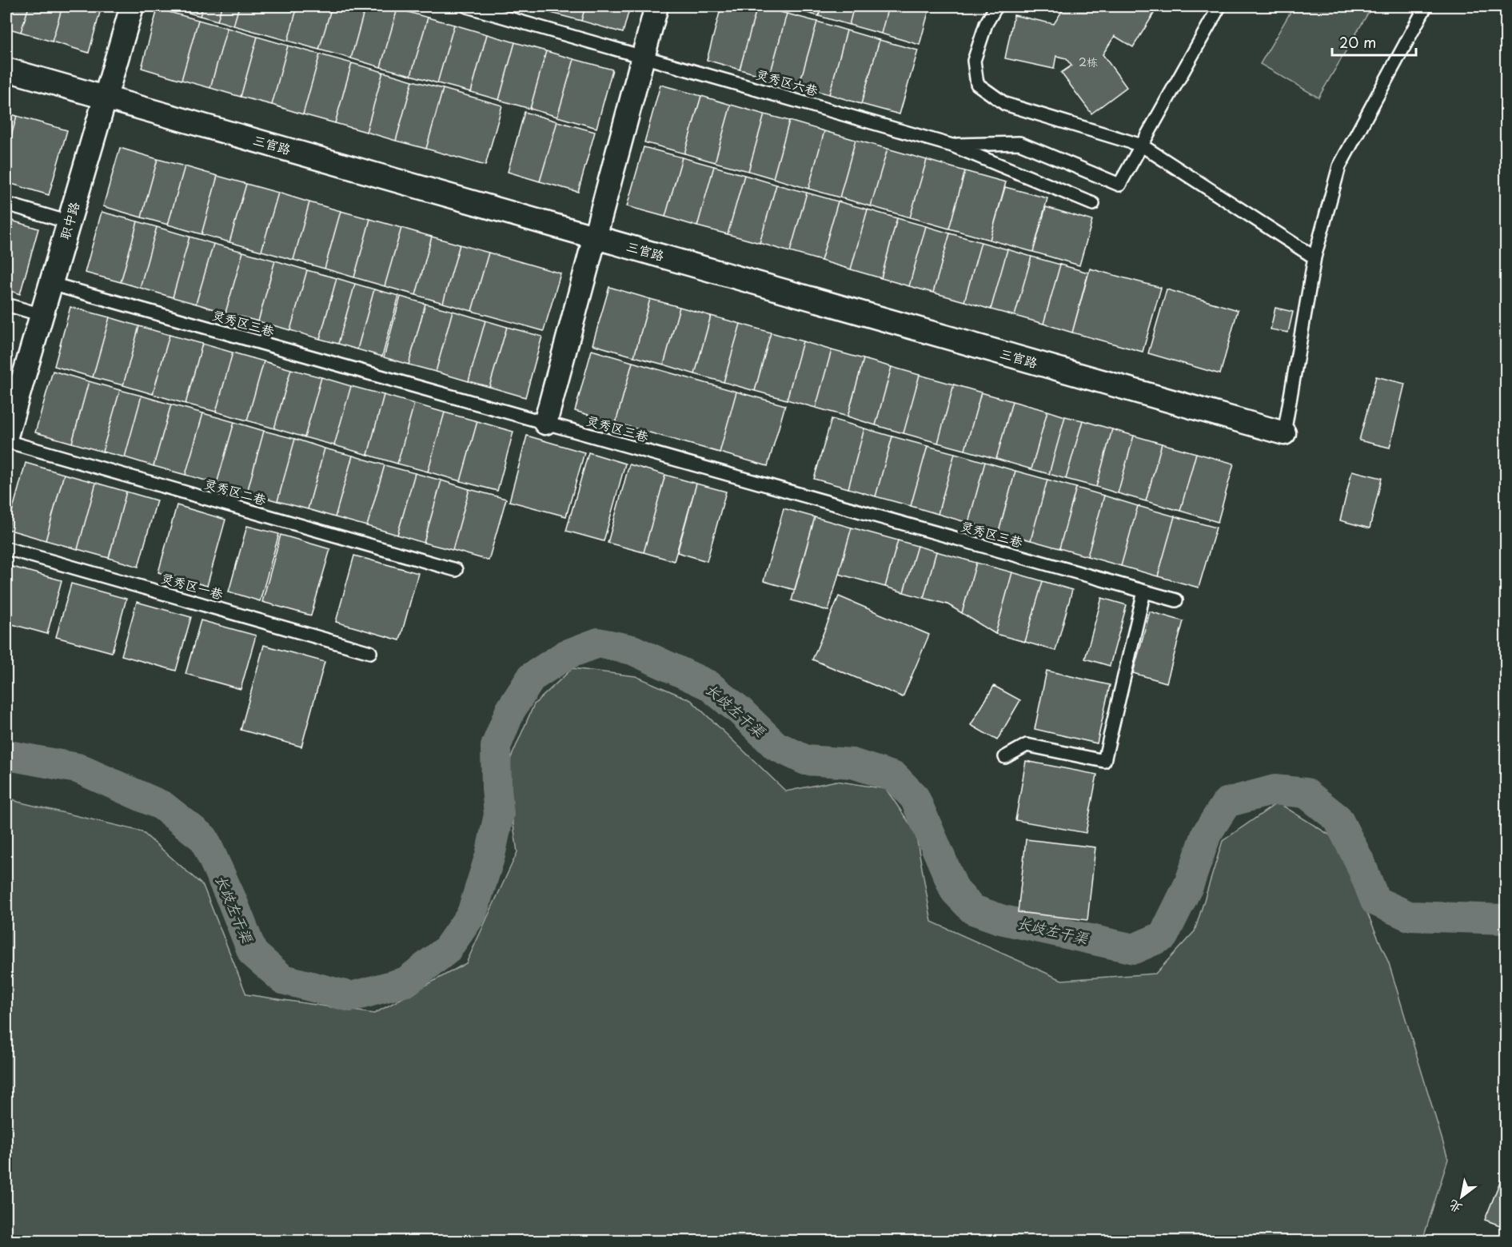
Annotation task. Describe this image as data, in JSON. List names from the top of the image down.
{
  "streets": {
    "street": ["三官路", "职中路"],
    "lane": [
      "灵秀区六巷",
      "灵秀区三巷",
      "灵秀区二巷",
      "灵秀区一巷"
    ]
  },
  "crossings": [
    ["三官路", "职中路"],
    ["职中路", "灵秀区三巷"]
  ],
  "water": ["长歧左干渠"],
  "house_numbers": ["2栋"],
  "scale_bar": "20 m",
  "north": "bottom left"
}
